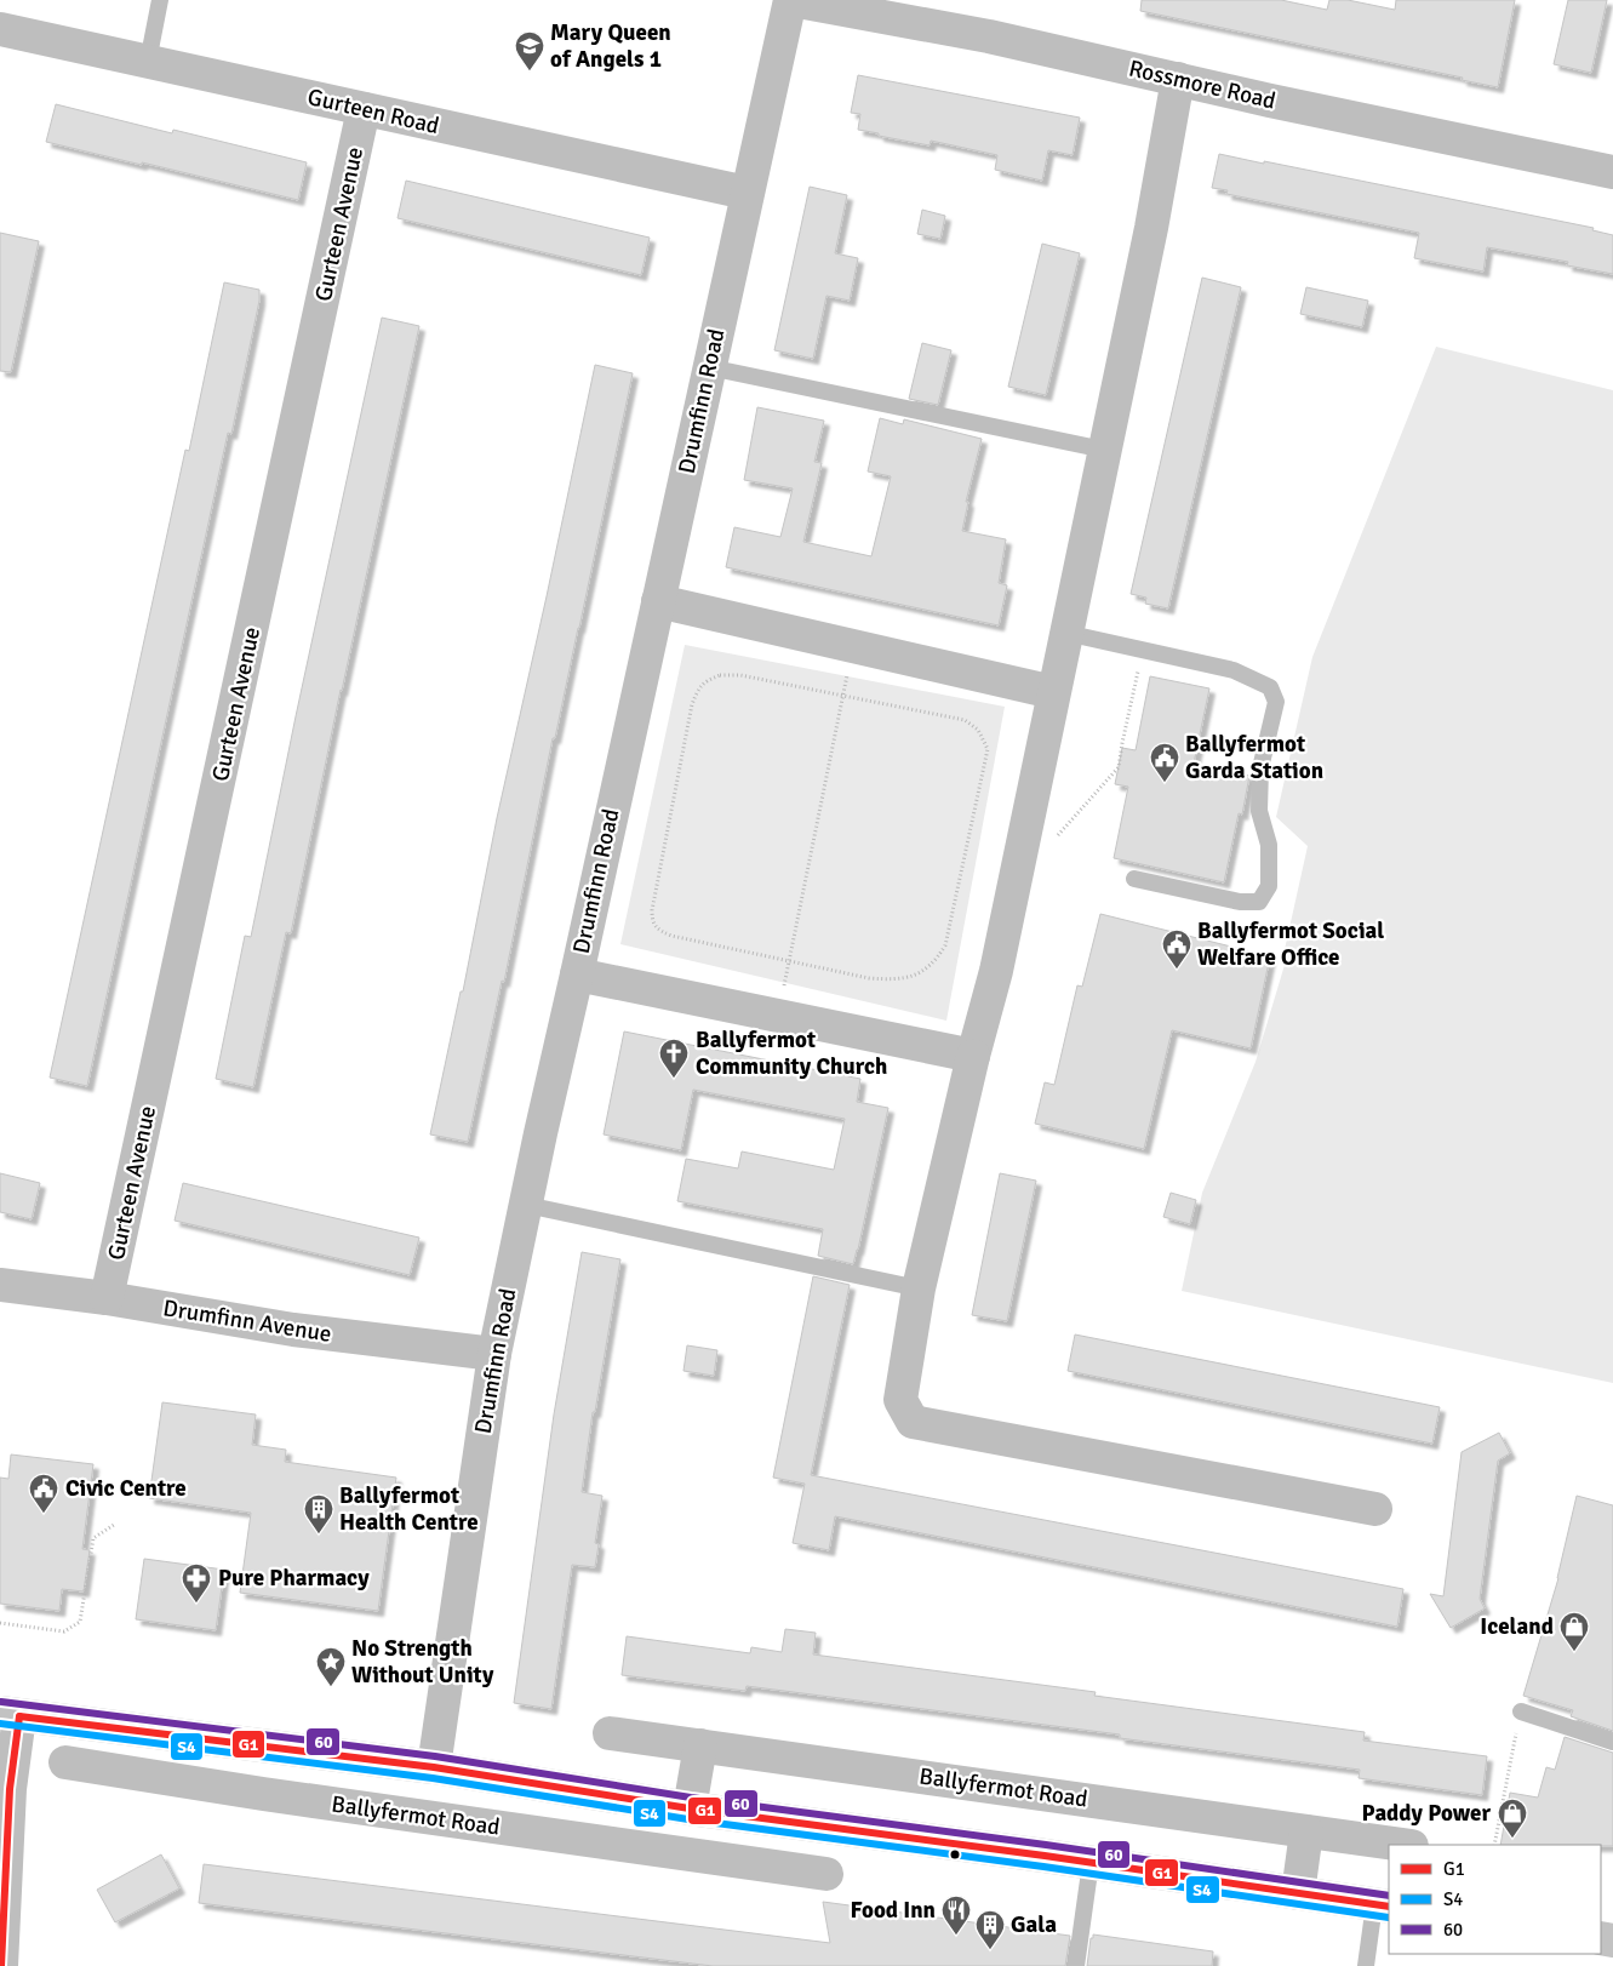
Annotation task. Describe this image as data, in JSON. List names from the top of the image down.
{
  "streets": {
    "street": [
      "Rossmore Road",
      "Gurteen Road",
      "Gurteen Avenue",
      "Drumfinn Road",
      "Drumfinn Avenue",
      "Ballyfermot Road"
    ]
  },
  "crossings": [
    ["Rossmore Road", "Drumfinn Road"],
    ["Gurteen Road", "Gurteen Avenue"],
    ["Gurteen Road", "Drumfinn Road"],
    ["Gurteen Avenue", "Drumfinn Avenue"],
    ["Drumfinn Road", "Drumfinn Avenue"]
  ],
  "places": {
    "school or university": ["Mary Queen of Angels 1"],
    "public building": ["Ballyfermot Garda Station", "Ballyfermot Social Welfare Office", "Civic Centre"],
    "church": ["Ballyfermot Community Church"],
    "building": ["Ballyfermot Health Centre", "Gala"],
    "pharmacy": ["Pure Pharmacy"],
    "shop": ["Iceland", "Paddy Power"],
    "place": ["No Strength Without Unity"],
    "restaurant": ["Food Inn"]
  },
  "lines": ["transit line 60", "transit line G1", "transit line S4"],
  "legend": ["G1", "S4", "60"]
}
